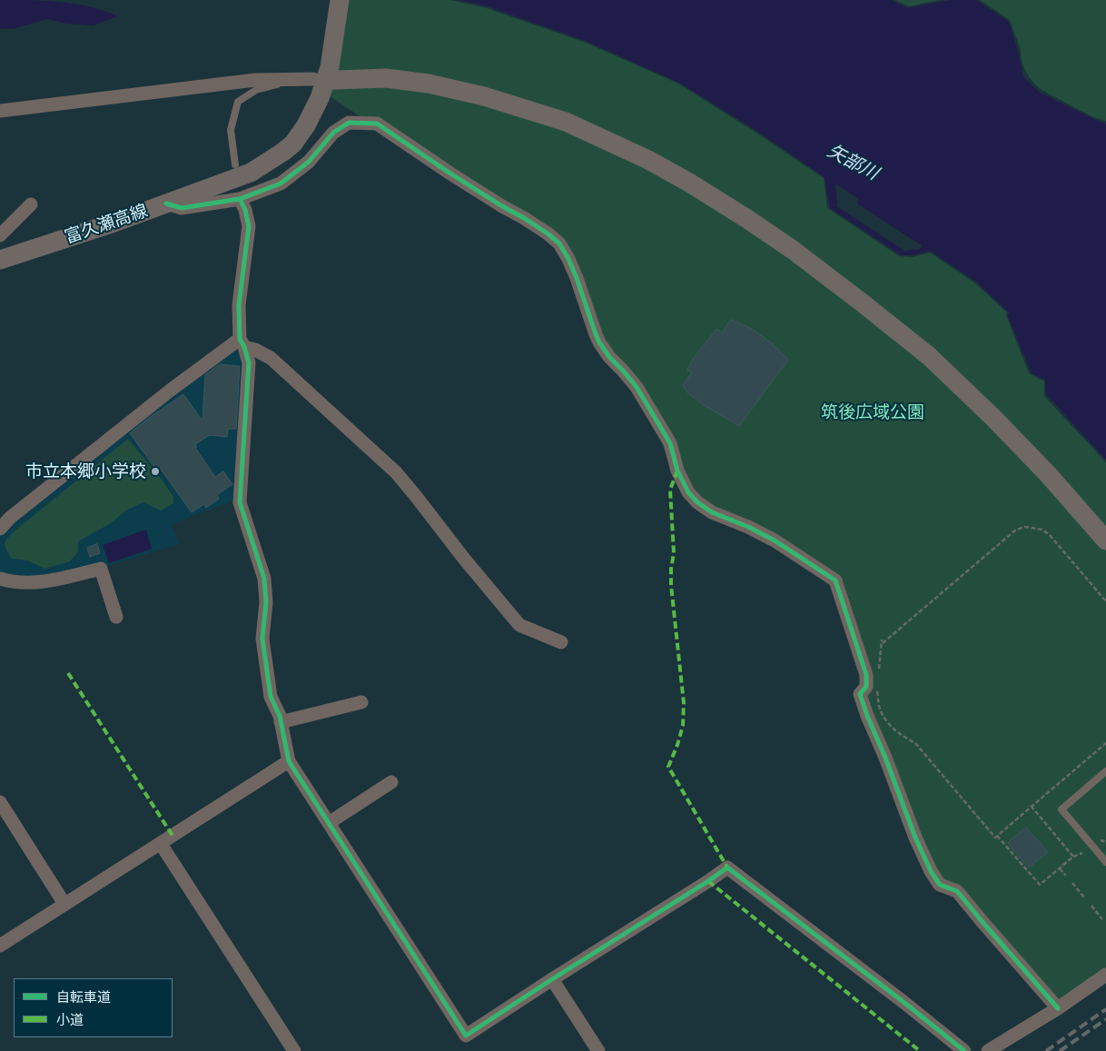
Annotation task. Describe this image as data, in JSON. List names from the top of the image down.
{
  "streets": {
    "street": ["富久瀬高線"]
  },
  "water": ["矢部川"],
  "parks": ["筑後広域公園"],
  "places": ["市立本郷小学校"],
  "legend": ["自転車道", "小道"]
}
